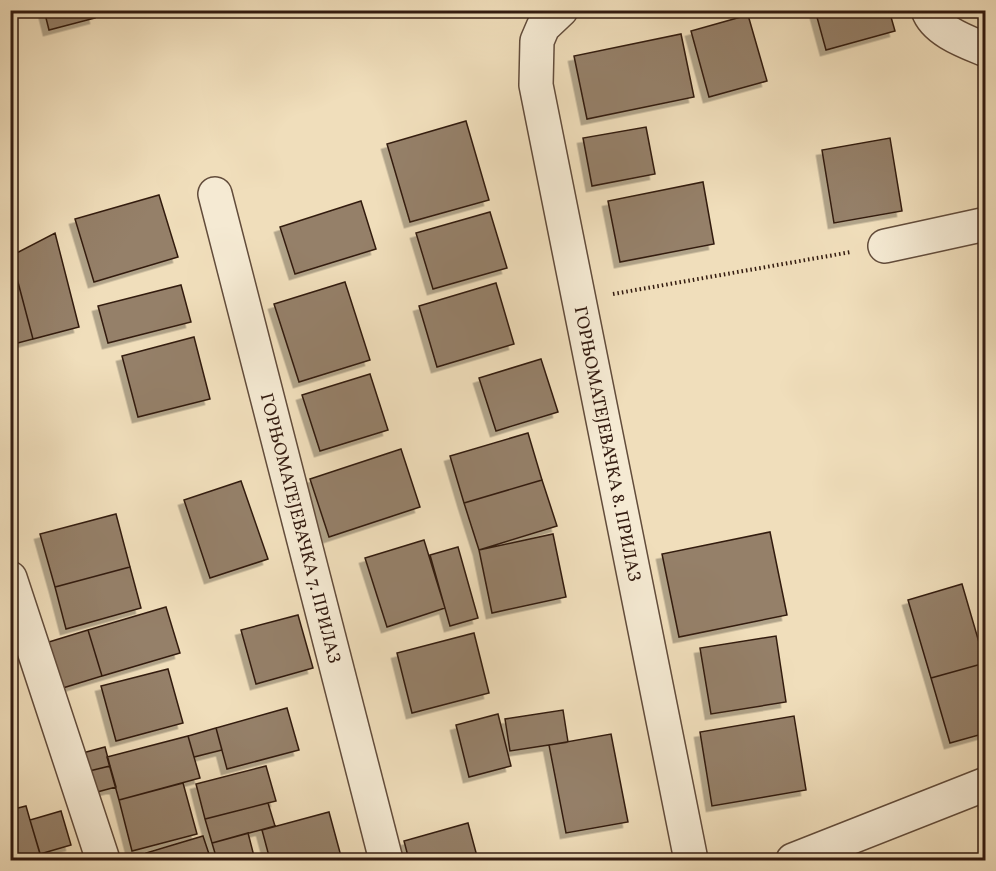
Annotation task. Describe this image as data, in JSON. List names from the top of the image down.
{
  "streets": {
    "street": ["ГОРЊОМАТЕЈЕВАЧКА 8. ПРИЛАЗ", "ГОРЊОМАТЕЈЕВАЧКА 7. ПРИЛАЗ"]
  }
}
